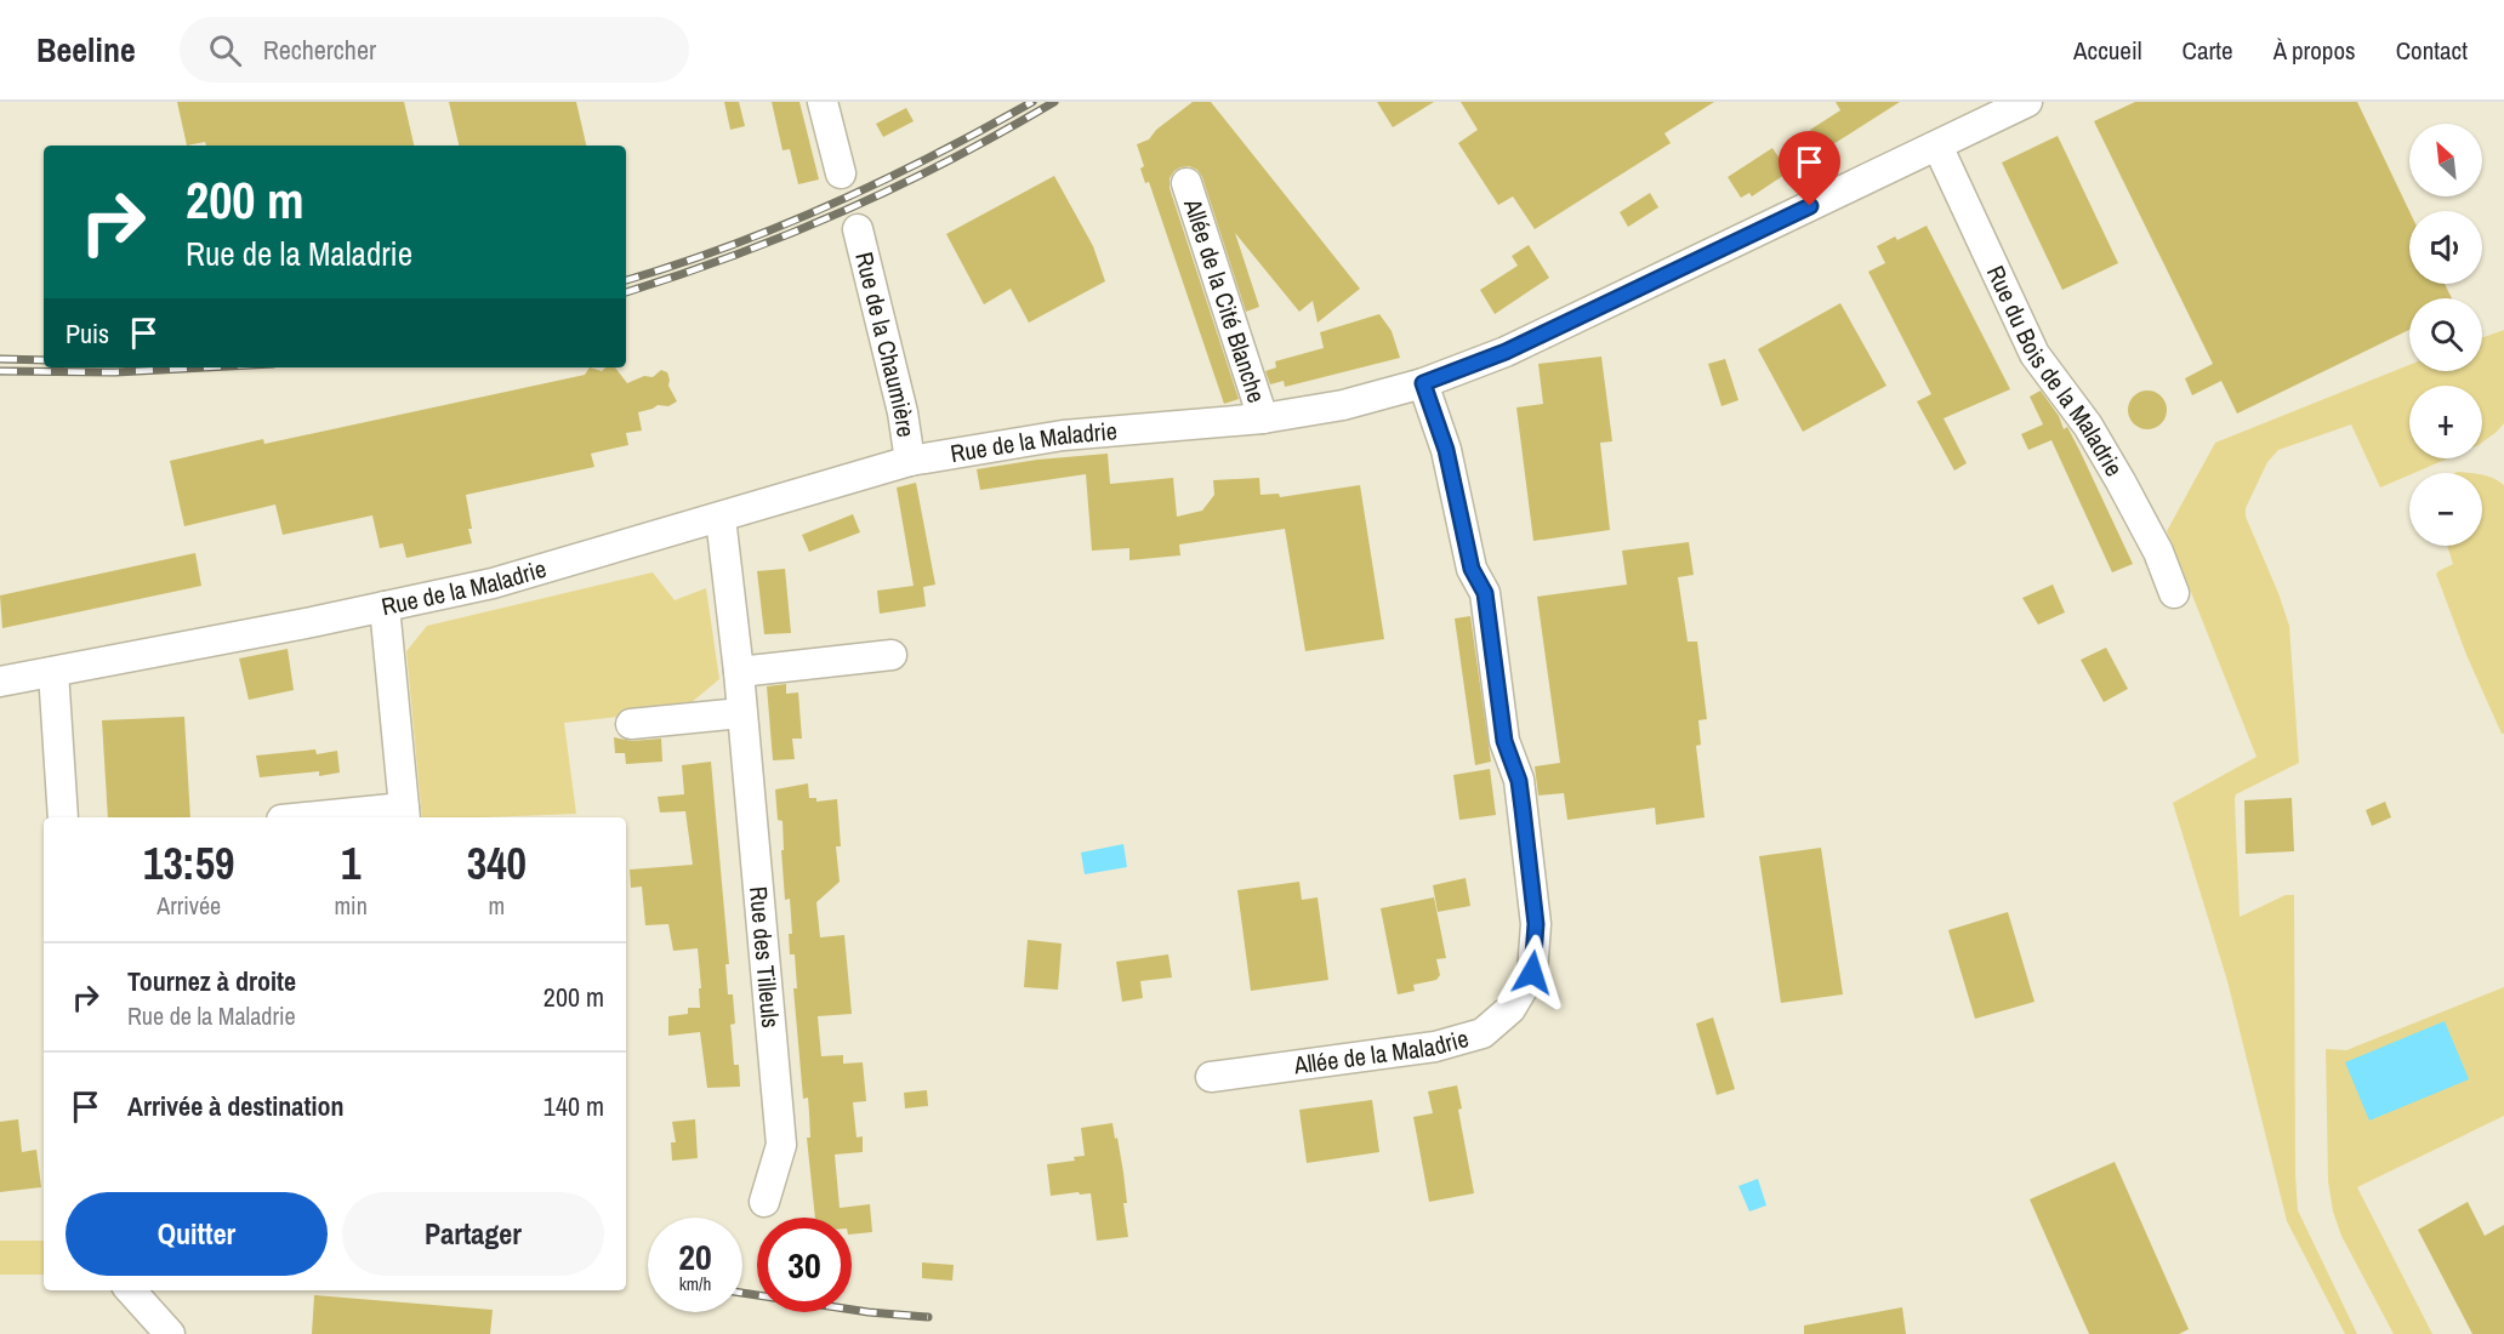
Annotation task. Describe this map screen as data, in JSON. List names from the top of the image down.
{
  "streets": {
    "street": [
      "Allée de la Cité Blanche",
      "Rue de la Chaumière",
      "Rue du Bois de la Maladrie",
      "Rue de la Maladrie",
      "Rue des Tilleuls",
      "Allée de la Maladrie"
    ]
  },
  "crossings": [
    ["Allée de la Cité Blanche", "Rue de la Maladrie"],
    ["Rue de la Chaumière", "Rue de la Maladrie"],
    ["Rue du Bois de la Maladrie", "Rue de la Maladrie"],
    ["Rue de la Maladrie", "Rue des Tilleuls"],
    ["Rue de la Maladrie", "Allée de la Maladrie"]
  ],
  "north": "top left",
  "page": {
    "header": "Beeline",
    "search": "Rechercher",
    "nav": [
      "Accueil",
      "Carte",
      "À propos",
      "Contact"
    ],
    "map_buttons": ["+", "−"],
    "turn": ["200 m", "Rue de la Maladrie"],
    "then": "Puis",
    "eta": [
      "13:59",
      "Arrivée",
      "1",
      "min",
      "340",
      "m"
    ],
    "list": [
      {
        "name": "Tournez à droite",
        "note": "Rue de la Maladrie",
        "value": "200 m"
      },
      {
        "name": "Arrivée à destination",
        "value": "140 m"
      }
    ],
    "buttons": ["Quitter", "Partager"],
    "speed": "20 km/h",
    "limit": "30"
  }
}
